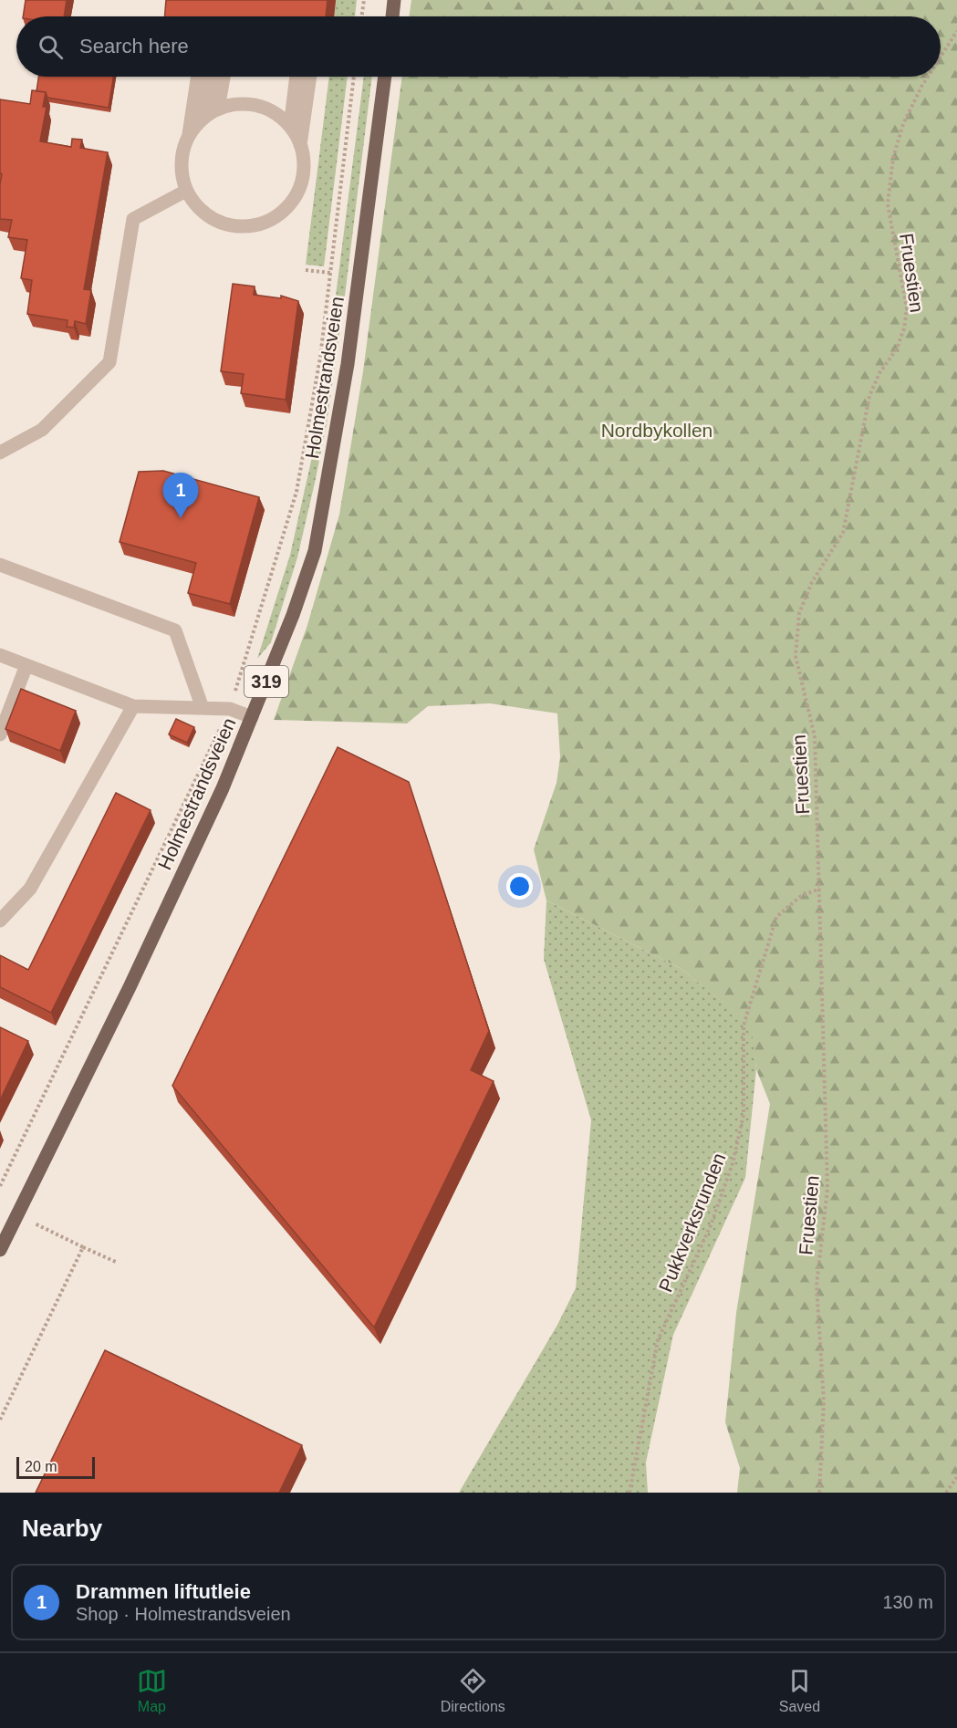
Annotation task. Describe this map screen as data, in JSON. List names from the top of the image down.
{
  "streets": {
    "main road": ["Holmestrandsveien", "319"],
    "path": ["Fruestien", "Pukkverksrunden"]
  },
  "crossings": [
    ["Fruestien", "Pukkverksrunden"]
  ],
  "parks": ["Nordbykollen"],
  "scale_bar": "20 m",
  "page": {
    "search": "Search here",
    "pins": "1",
    "scale": "20 m",
    "heading": "Nearby",
    "list": [
      {
        "mark": "1",
        "name": "Drammen liftutleie",
        "note": "Shop · Holmestrandsveien",
        "value": "130 m"
      }
    ],
    "nav": ["Map", "Directions", "Saved"]
  }
}
